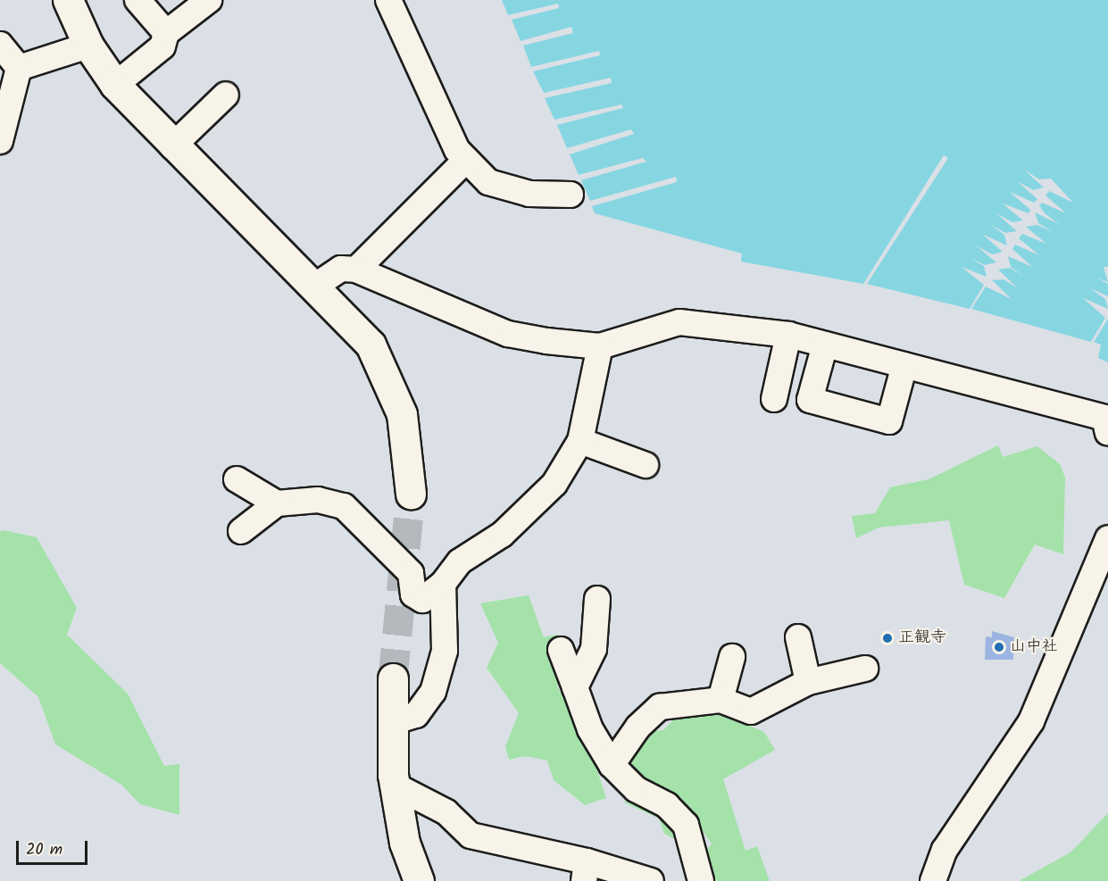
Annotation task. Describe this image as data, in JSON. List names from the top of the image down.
{
  "places": ["正観寺", "山中社"],
  "scale_bar": "20 m"
}
